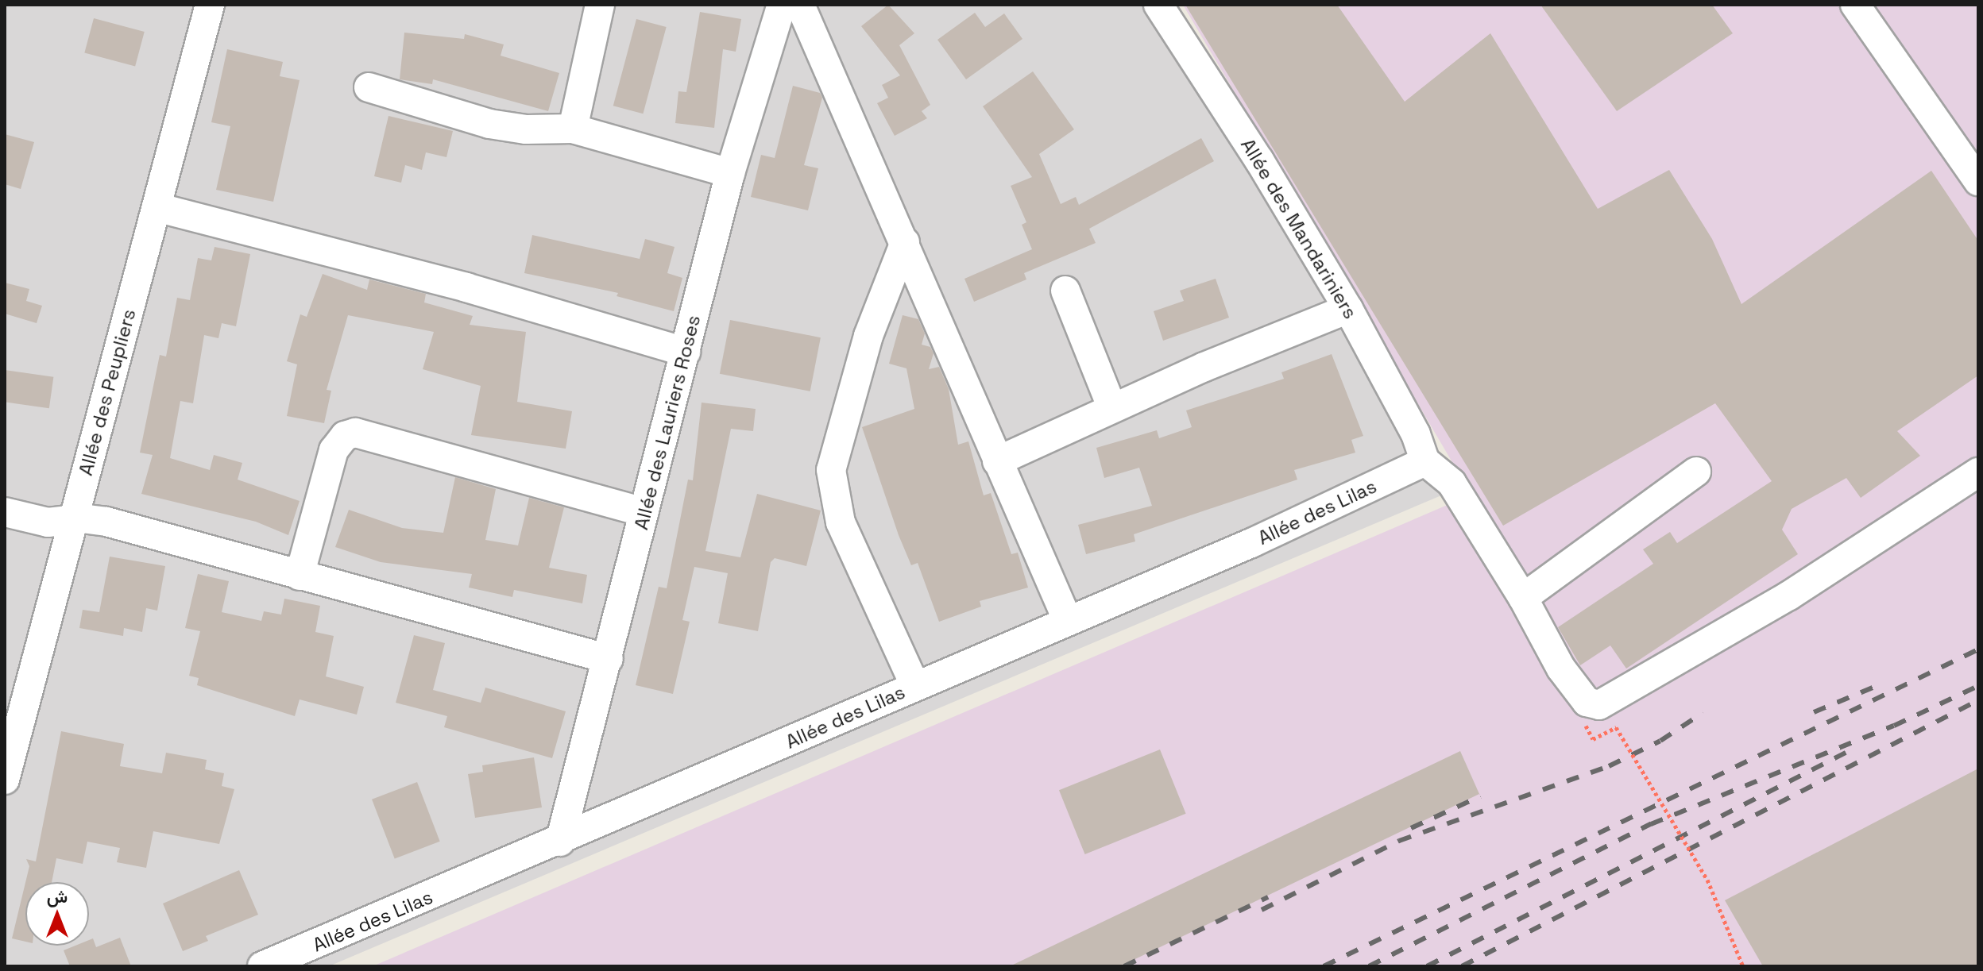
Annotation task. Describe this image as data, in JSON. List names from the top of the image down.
{
  "streets": {
    "street": [
      "Allée des Mandariniers",
      "Allée des Peupliers",
      "Allée des Lauriers Roses",
      "Allée des Lilas"
    ]
  },
  "crossings": [
    ["Allée des Mandariniers", "Allée des Lilas"],
    ["Allée des Lauriers Roses", "Allée des Lilas"]
  ],
  "north": "top"
}
